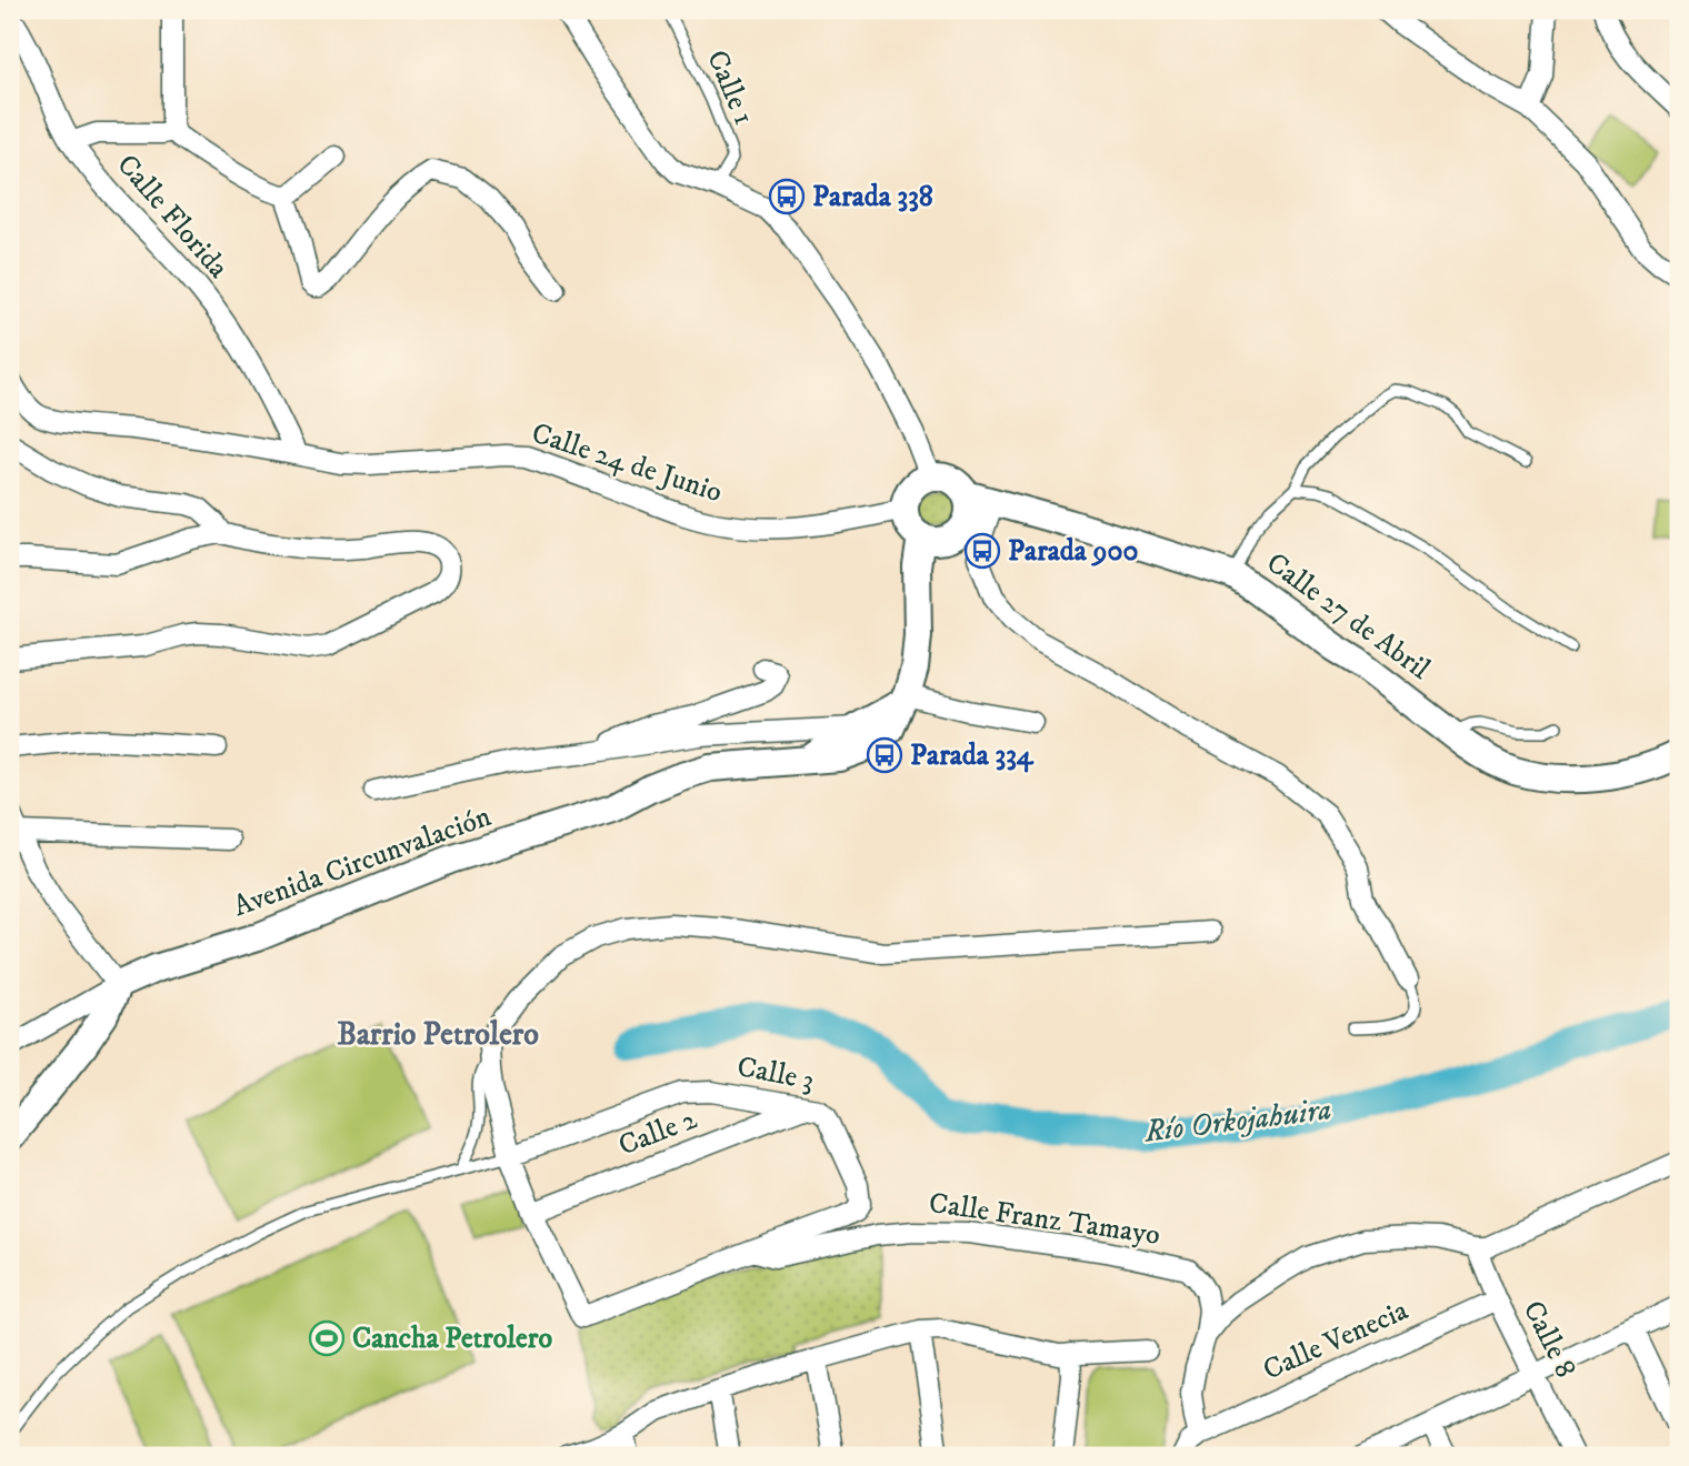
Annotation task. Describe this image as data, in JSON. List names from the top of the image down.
{
  "streets": {
    "main road": ["Calle 27 de Abril", "Avenida Circunvalación"],
    "street": [
      "Calle Florida",
      "Calle 24 de Junio",
      "Calle 3",
      "Calle 2",
      "Calle Franz Tamayo",
      "Calle 8",
      "Calle Venecia"
    ],
    "lane": ["Calle 1"]
  },
  "crossings": [
    ["Calle Florida", "Calle 24 de Junio"],
    ["Calle 24 de Junio", "Calle 27 de Abril"],
    ["Calle 3", "Calle 2"],
    ["Calle 3", "Calle Franz Tamayo"],
    ["Calle 2", "Calle Franz Tamayo"],
    ["Calle 8", "Calle Venecia"]
  ],
  "districts": ["Barrio Petrolero"],
  "water": ["Río Orkojahuira"],
  "places": {
    "bus stop": ["Parada 338", "Parada 900", "Parada 334"],
    "sports": ["Cancha Petrolero"]
  }
}
